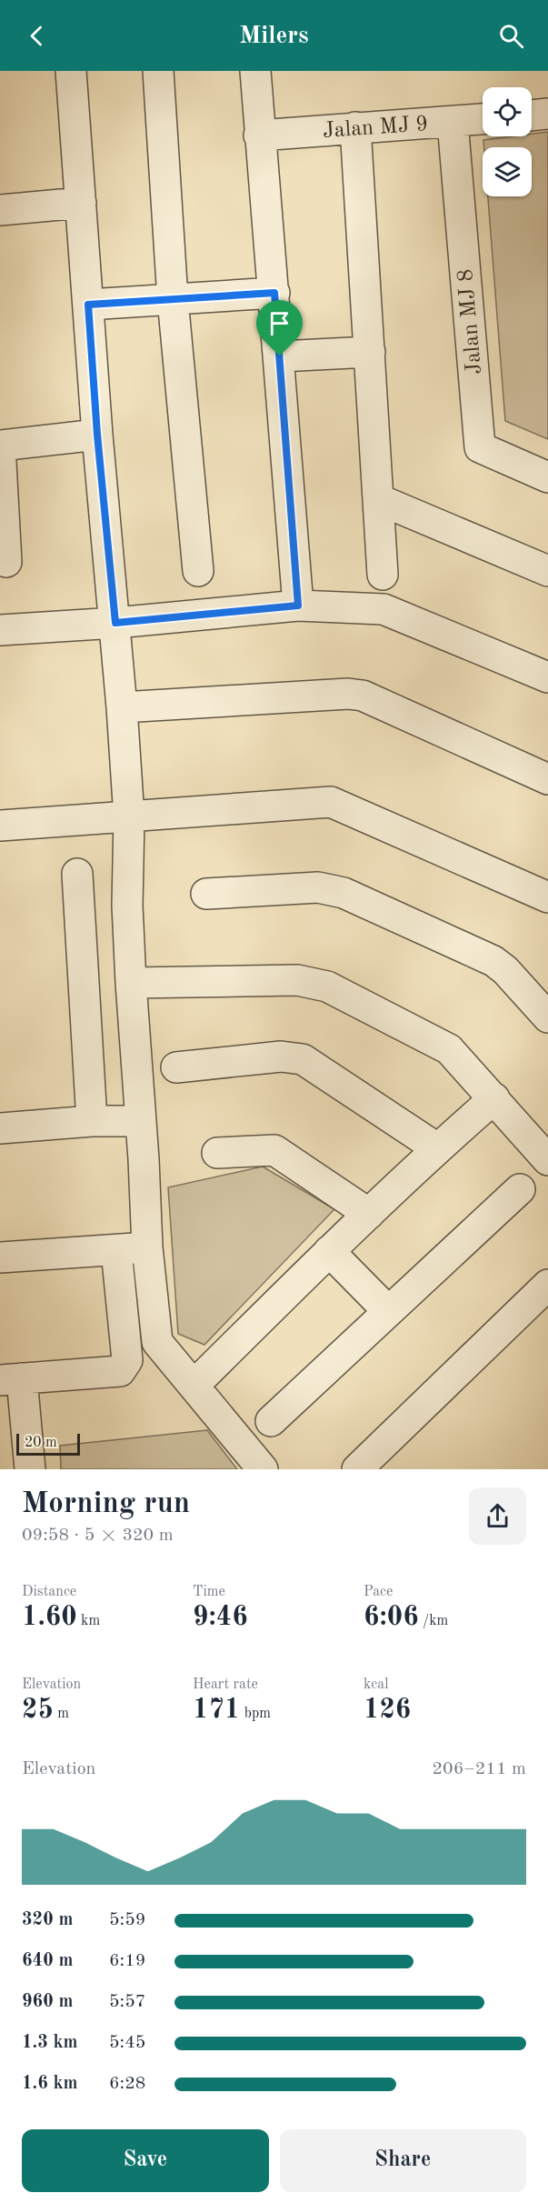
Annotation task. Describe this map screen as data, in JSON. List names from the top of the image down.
{
  "streets": {
    "street": ["Jalan MJ 9", "Jalan MJ 8"]
  },
  "crossings": [
    ["Jalan MJ 9", "Jalan MJ 8"]
  ],
  "scale_bar": "20 m",
  "page": {
    "header": "Milers",
    "scale": "20 m",
    "heading": ["Morning run", "09:58 · 5 × 320 m"],
    "stats": [
      ["Distance", "1.60 km"],
      ["Time", "9:46"],
      ["Pace", "6:06 /km"],
      ["Elevation", "25 m"],
      ["Heart rate", "171 bpm"],
      ["kcal", "126"]
    ],
    "chart": ["Elevation", "206–211 m"],
    "list": [
      {
        "name": "320 m",
        "note": "5:59"
      },
      {
        "name": "640 m",
        "note": "6:19"
      },
      {
        "name": "960 m",
        "note": "5:57"
      },
      {
        "name": "1.3 km",
        "note": "5:45"
      },
      {
        "name": "1.6 km",
        "note": "6:28"
      }
    ],
    "buttons": ["Save", "Share"]
  }
}
